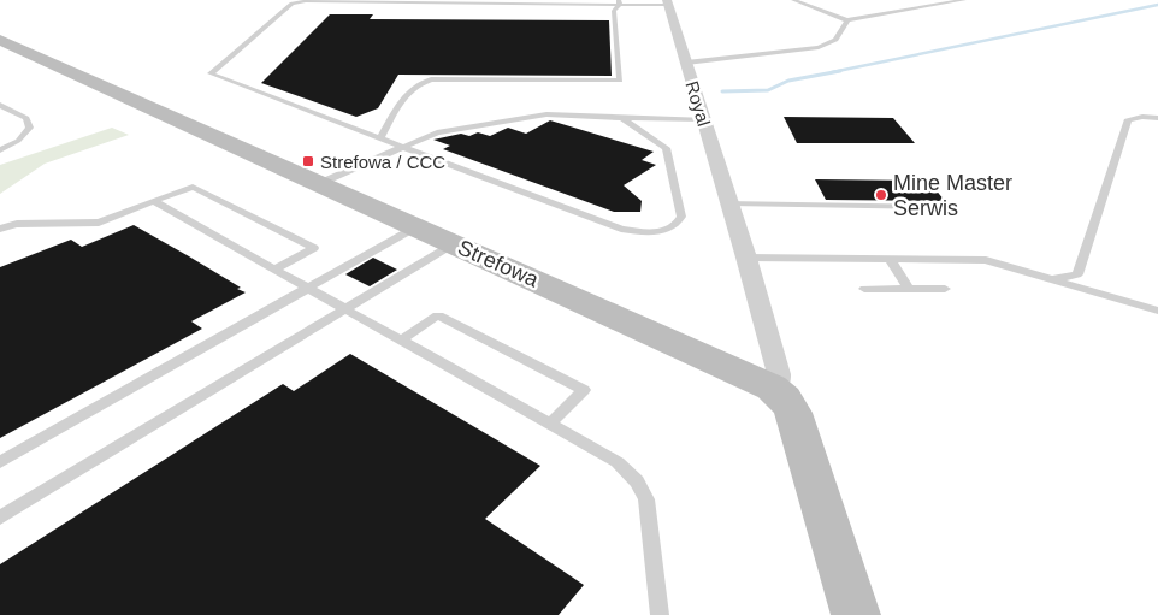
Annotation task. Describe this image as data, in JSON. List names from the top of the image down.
{
  "streets": {
    "street": ["Royal", "Strefowa"]
  },
  "crossings": [
    ["Royal", "Strefowa"]
  ],
  "places": {
    "transit": ["Strefowa / CCC"],
    "other": ["Mine Master Serwis"]
  }
}
